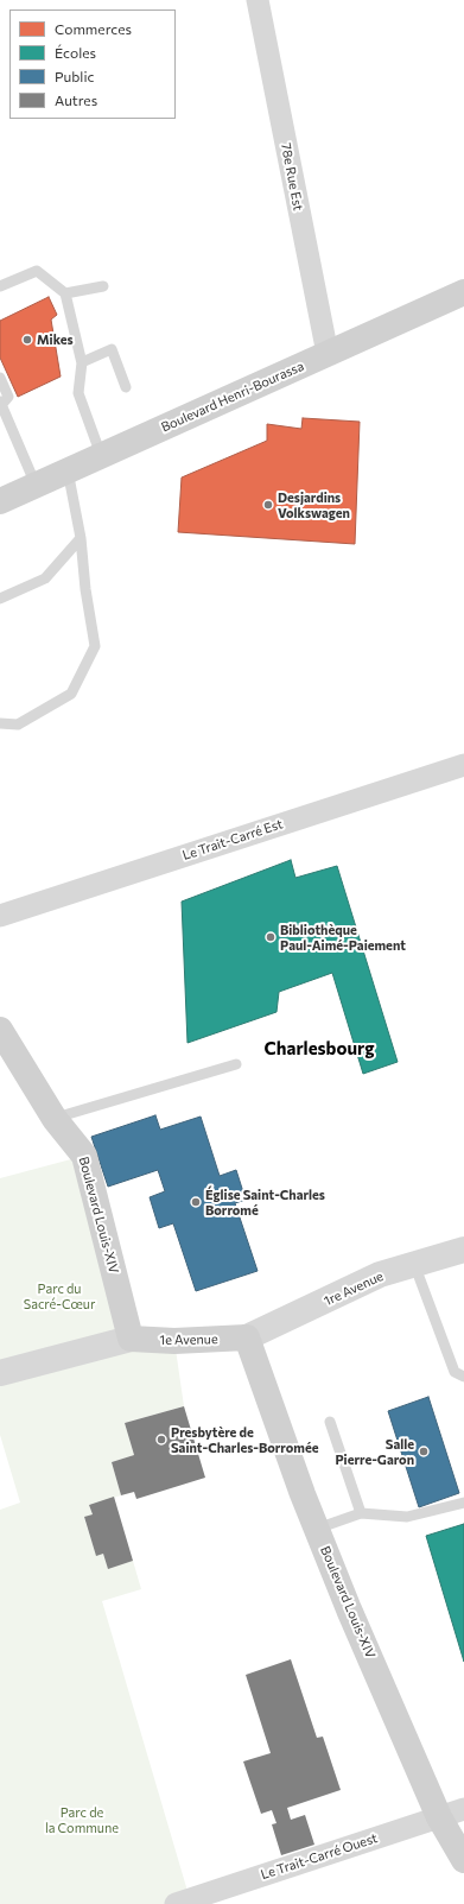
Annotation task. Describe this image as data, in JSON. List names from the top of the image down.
{
  "streets": {
    "main road": ["Boulevard Henri-Bourassa", "Boulevard Louis-XIV", "1e Avenue"],
    "street": [
      "78e Rue Est",
      "Le Trait-Carré Est",
      "1re Avenue",
      "Le Trait-Carré Ouest"
    ]
  },
  "crossings": [
    ["78e Rue Est", "Boulevard Henri-Bourassa"],
    ["Boulevard Louis-XIV", "1re Avenue"],
    ["Boulevard Louis-XIV", "1e Avenue"],
    ["Boulevard Louis-XIV", "Le Trait-Carré Ouest"],
    ["1re Avenue", "1e Avenue"]
  ],
  "districts": ["Charlesbourg"],
  "parks": ["Parc du Sacré-Cœur", "Parc de la Commune"],
  "places": [
    "Mikes",
    "Desjardins Volkswagen",
    "Bibliothèque Paul-Aimé-Paiement",
    "Église Saint-Charles Borromé",
    "Presbytère de Saint-Charles-Borromée",
    "Salle Pierre-Garon"
  ],
  "legend": [
    "Commerces",
    "Écoles",
    "Public",
    "Autres"
  ]
}
